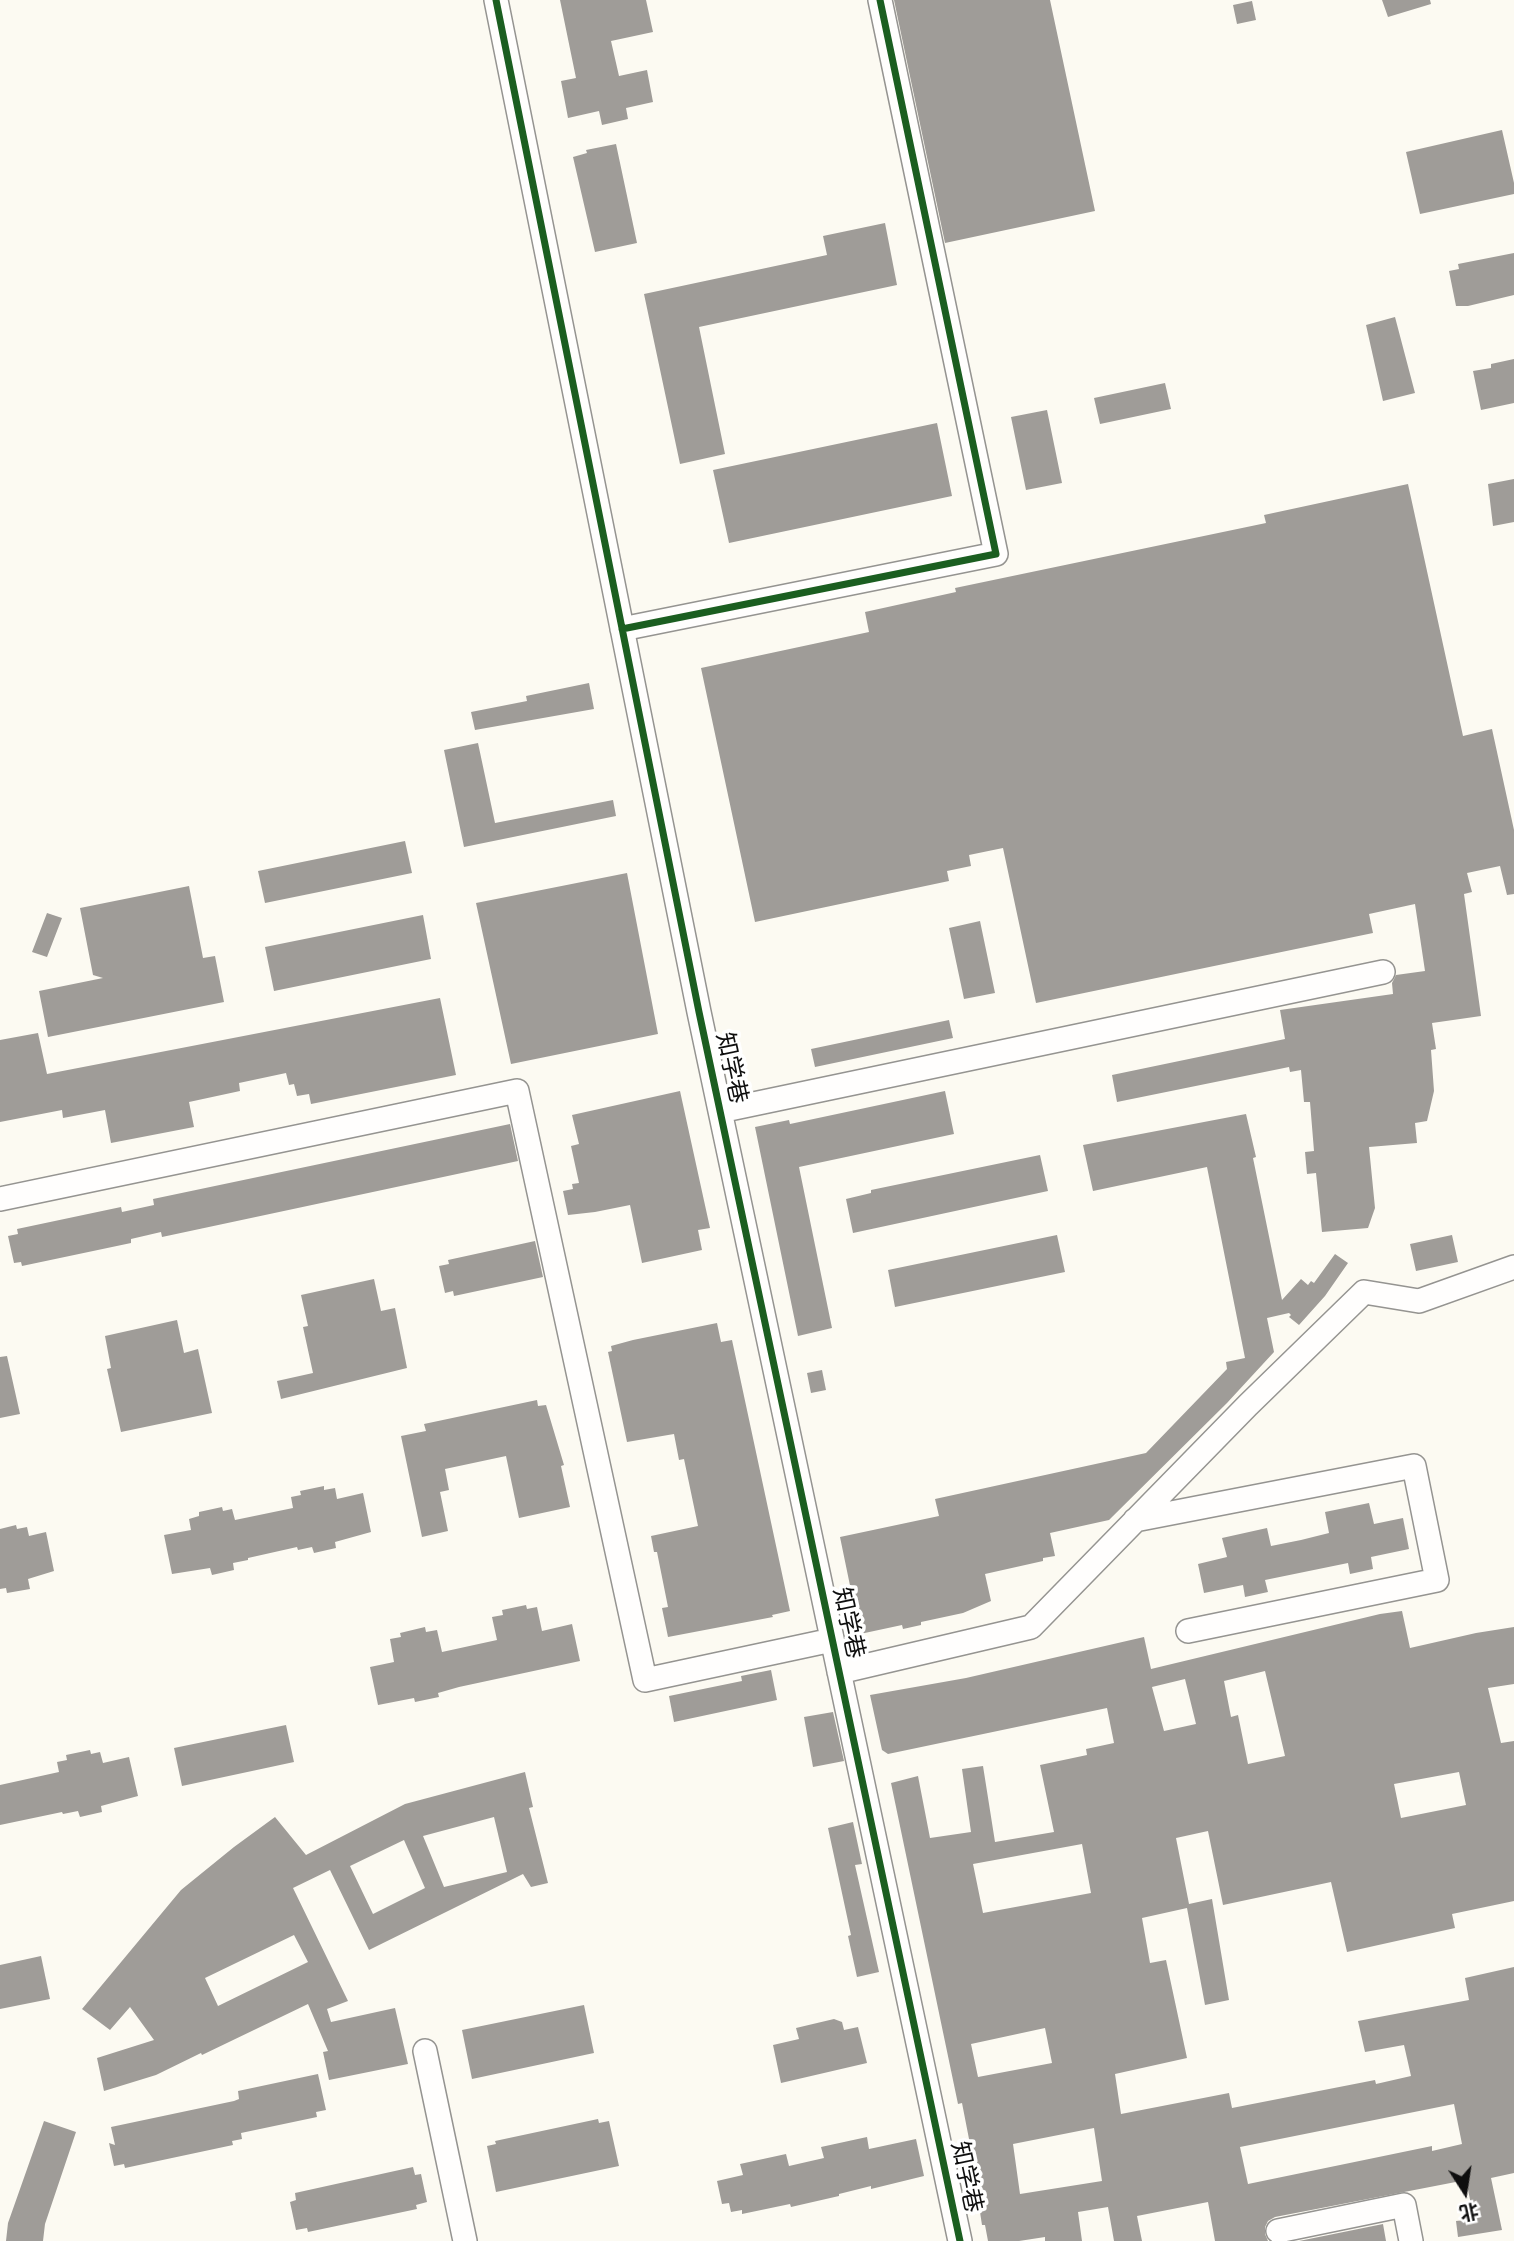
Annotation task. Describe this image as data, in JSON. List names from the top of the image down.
{
  "streets": {
    "street": ["知学巷"]
  },
  "north": "bottom"
}
